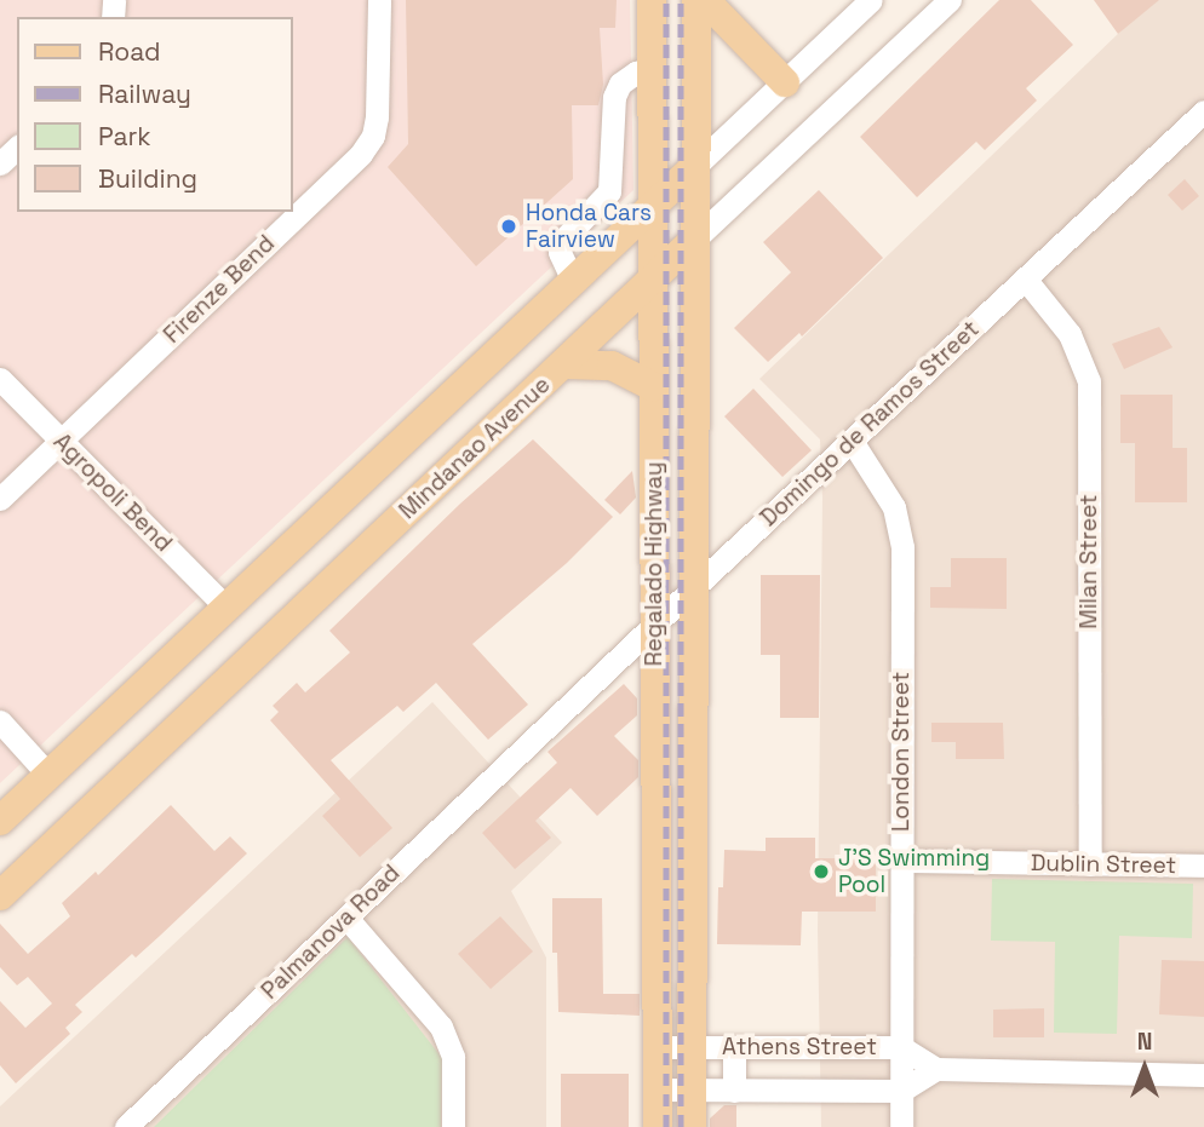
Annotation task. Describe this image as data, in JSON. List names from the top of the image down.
{
  "streets": {
    "main road": ["Mindanao Avenue", "Regalado Highway"],
    "street": [
      "Firenze Bend",
      "Domingo de Ramos Street",
      "Agropoli Bend",
      "Milan Street",
      "London Street",
      "Dublin Street",
      "Palmanova Road",
      "Athens Street"
    ]
  },
  "crossings": [
    ["Firenze Bend", "Agropoli Bend"],
    ["Domingo de Ramos Street", "Milan Street"],
    ["Domingo de Ramos Street", "Regalado Highway"],
    ["Domingo de Ramos Street", "London Street"],
    ["Domingo de Ramos Street", "Palmanova Road"],
    ["Mindanao Avenue", "Regalado Highway"],
    ["Milan Street", "Dublin Street"],
    ["Regalado Highway", "Athens Street"],
    ["London Street", "Dublin Street"],
    ["London Street", "Athens Street"]
  ],
  "places": ["Honda Cars Fairview", "J'S Swimming Pool"],
  "legend": [
    "Road",
    "Railway",
    "Park",
    "Building"
  ],
  "north": "top"
}
